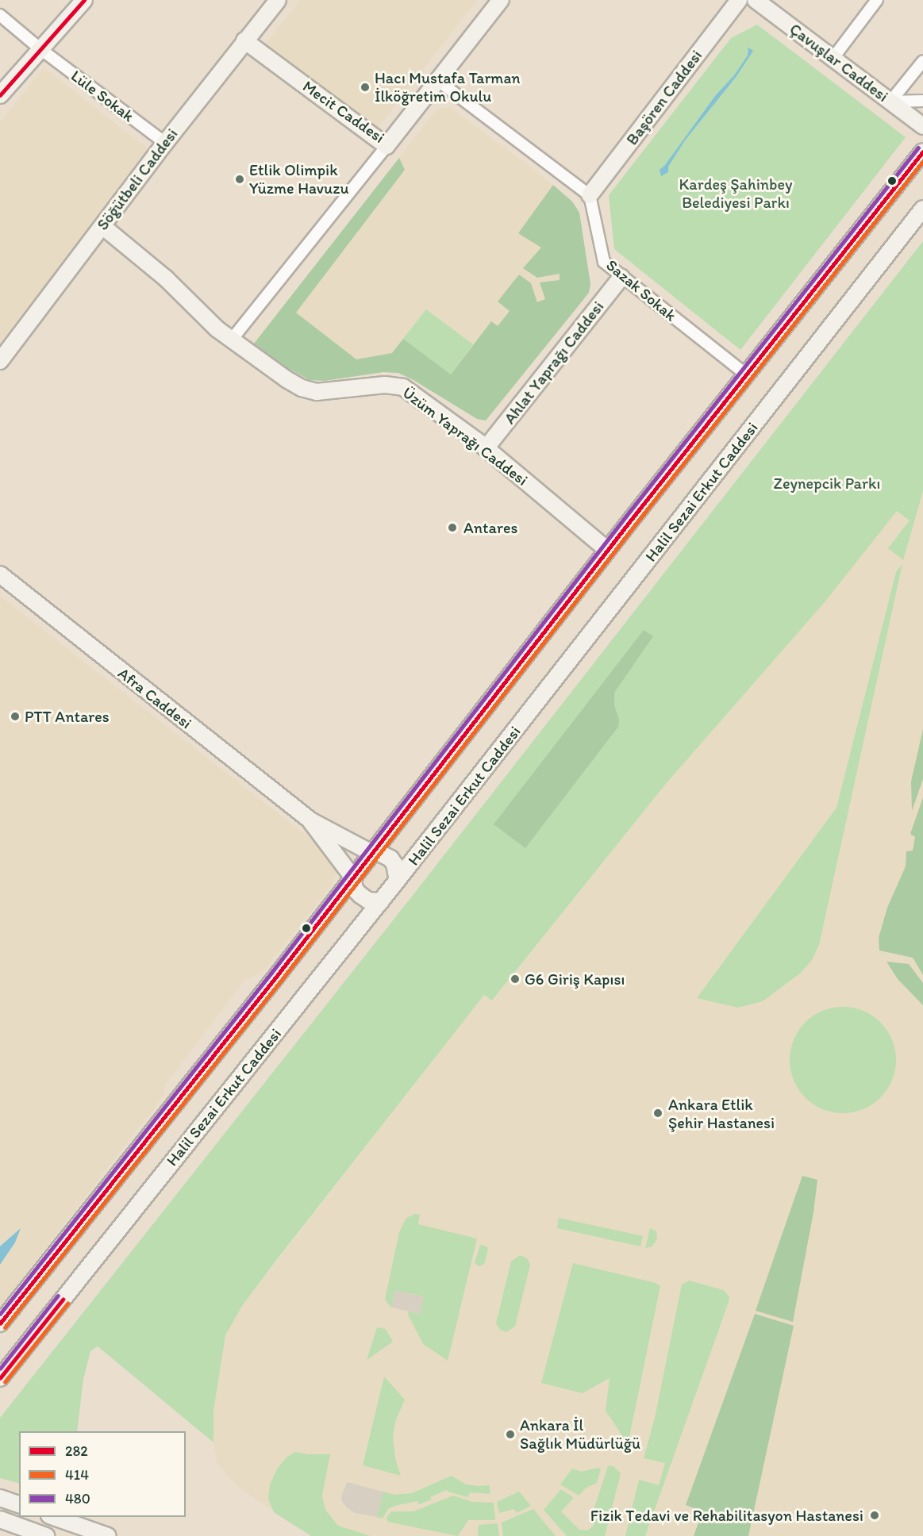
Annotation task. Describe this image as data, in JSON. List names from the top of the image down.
{
  "streets": {
    "main road": [
      "Çavuşlar Caddesi",
      "Başören Caddesi",
      "Mecit Caddesi",
      "Söğütbeli Caddesi",
      "Ahlat Yaprağı Caddesi",
      "Üzüm Yaprağı Caddesi",
      "Halil Sezai Erkut Caddesi",
      "Afra Caddesi"
    ],
    "street": ["Lüle Sokak", "Sazak Sokak"]
  },
  "crossings": [
    ["Lüle Sokak", "Söğütbeli Caddesi"],
    ["Başören Caddesi", "Sazak Sokak"],
    ["Mecit Caddesi", "Söğütbeli Caddesi"],
    ["Söğütbeli Caddesi", "Üzüm Yaprağı Caddesi"],
    ["Sazak Sokak", "Ahlat Yaprağı Caddesi"],
    ["Ahlat Yaprağı Caddesi", "Üzüm Yaprağı Caddesi"],
    ["Halil Sezai Erkut Caddesi", "Afra Caddesi"]
  ],
  "parks": ["Kardeş Şahinbey Belediyesi Parkı", "Zeynepcik Parkı"],
  "places": [
    "Hacı Mustafa Tarman İlköğretim Okulu",
    "Etlik Olimpik Yüzme Havuzu",
    "Antares",
    "PTT Antares",
    "G6 Giriş Kapısı",
    "Ankara Etlik Şehir Hastanesi",
    "Ankara İl Sağlık Müdürlüğü",
    "Fizik Tedavi ve Rehabilitasyon Hastanesi"
  ],
  "lines": ["transit line 282", "transit line 480", "transit line 414"],
  "legend": ["282", "414", "480"]
}
